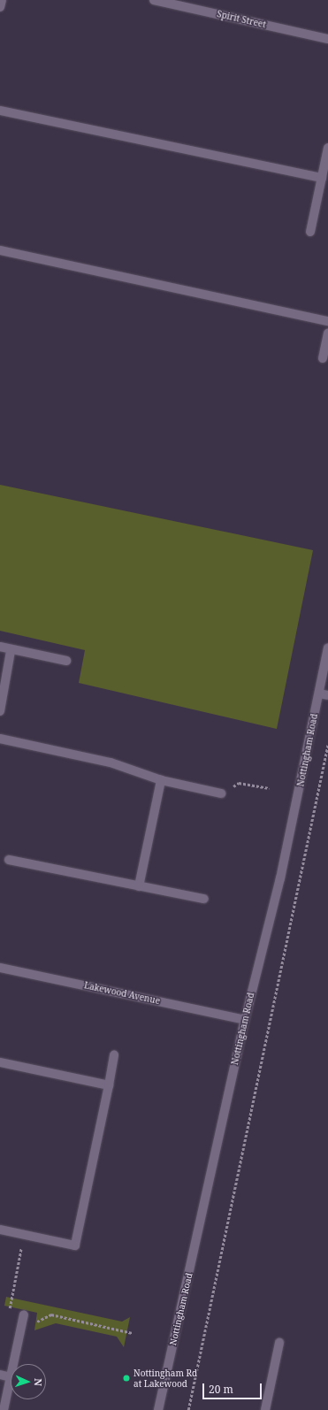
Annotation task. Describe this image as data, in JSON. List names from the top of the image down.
{
  "streets": {
    "street": ["Spirit Street", "Nottingham Road", "Lakewood Avenue"]
  },
  "crossings": [
    ["Nottingham Road", "Lakewood Avenue"]
  ],
  "places": ["Nottingham Rd at Lakewood"],
  "scale_bar": "20 m",
  "north": "right"
}
